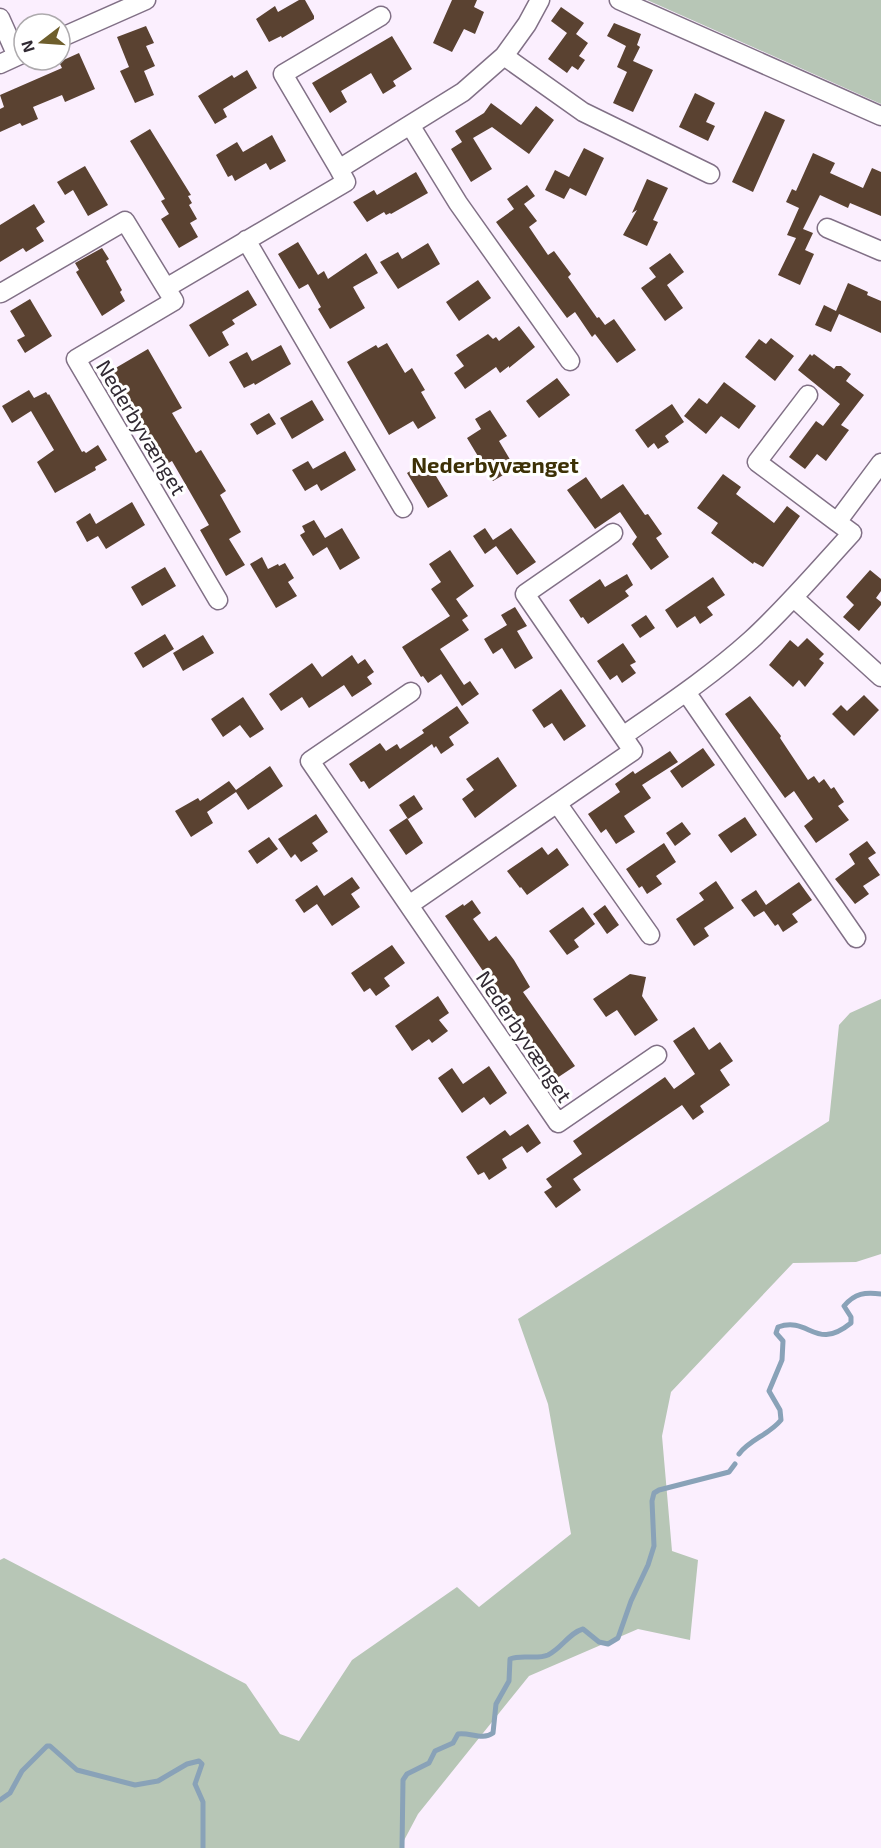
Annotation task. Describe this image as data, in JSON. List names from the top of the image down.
{
  "streets": {
    "street": ["Nederbyvænget"]
  },
  "districts": ["Nederbyvænget"],
  "north": "left"
}
